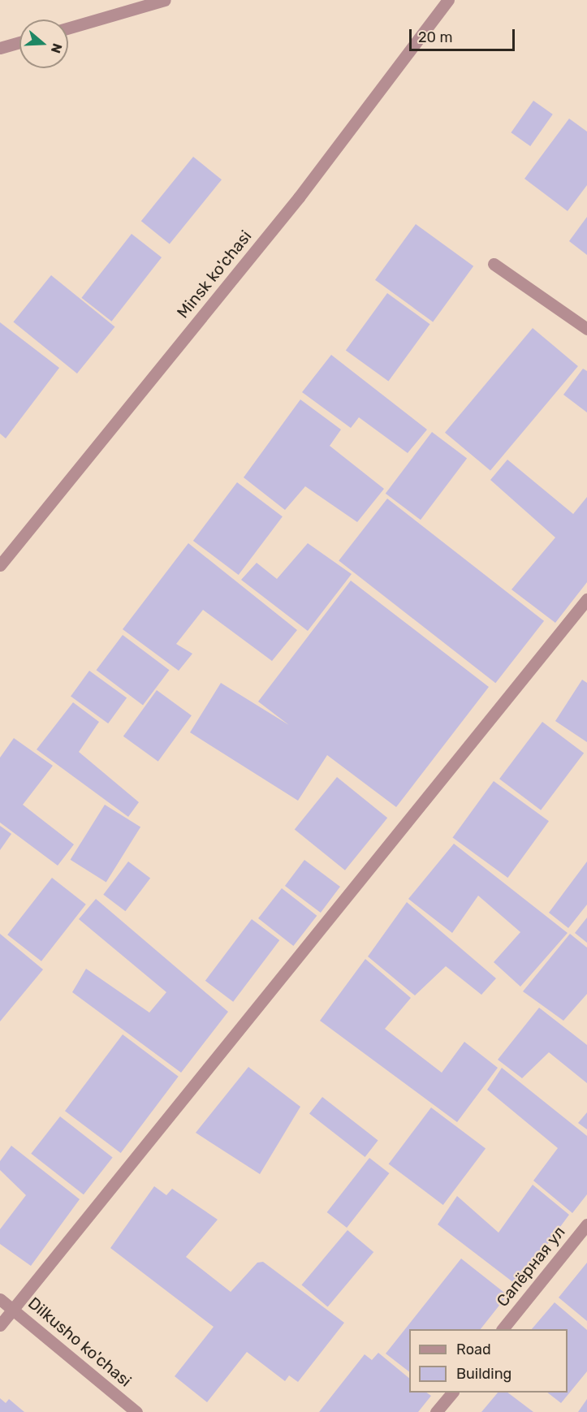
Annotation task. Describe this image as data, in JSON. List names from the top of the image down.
{
  "streets": {
    "street": ["Minsk ko'chasi", "Сапёрная ул", "Dilkusho ko'chasi"]
  },
  "legend": ["Road", "Building"],
  "scale_bar": "20 m",
  "north": "right"
}
